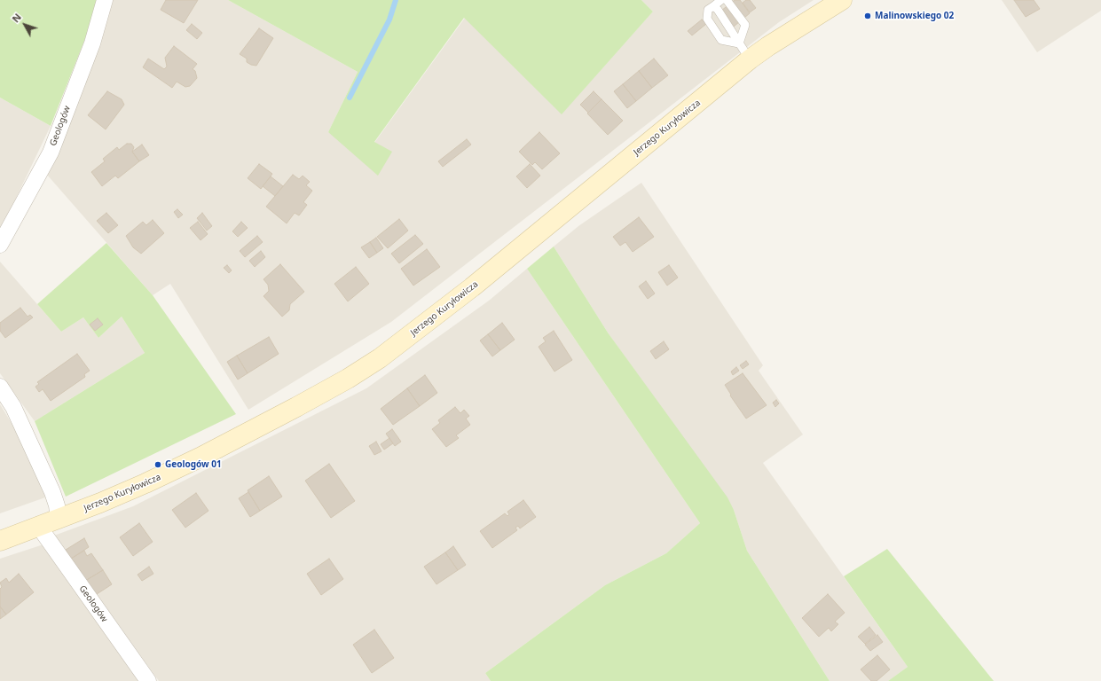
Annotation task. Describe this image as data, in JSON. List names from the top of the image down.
{
  "streets": {
    "street": ["Geologów", "Jerzego Kuryłowicza"]
  },
  "crossings": [
    ["Geologów", "Jerzego Kuryłowicza"]
  ],
  "places": ["Malinowskiego 02", "Geologów 01"],
  "north": "top left"
}
